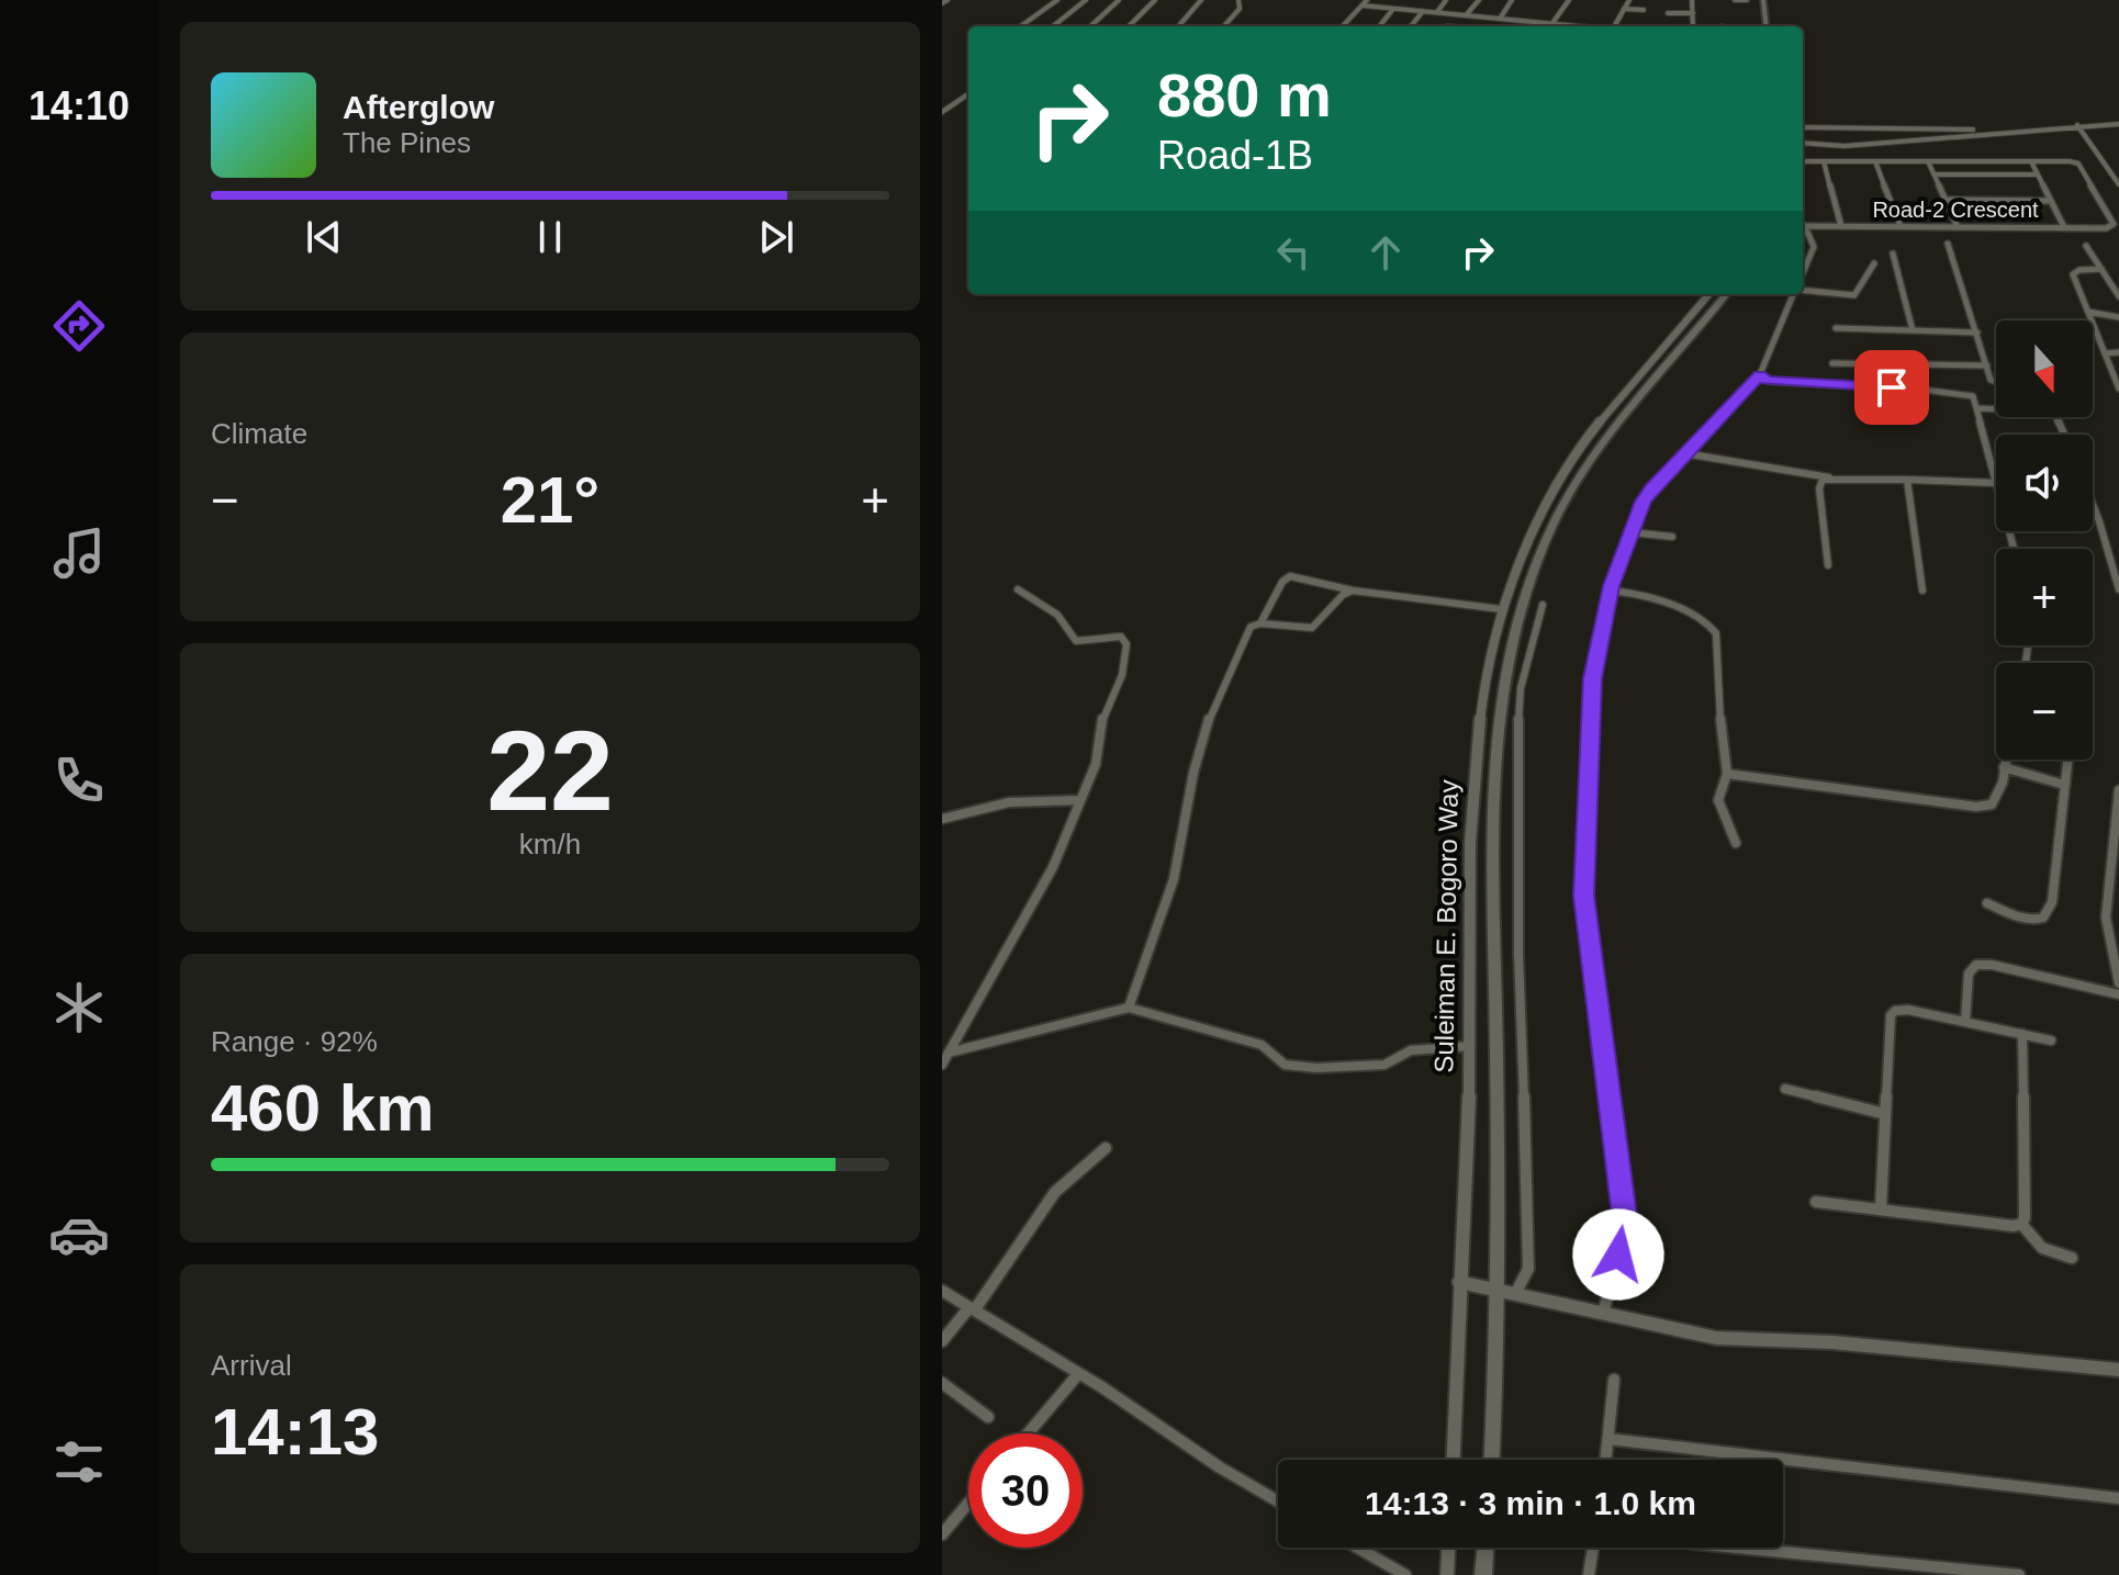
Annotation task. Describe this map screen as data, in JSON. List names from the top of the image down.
{
  "streets": {
    "main road": ["Suleiman E. Bogoro Way"],
    "street": ["Road-2 Crescent"]
  },
  "north": "bottom",
  "page": {
    "tabs": "14:10",
    "turn": ["880 m", "Road-1B"],
    "song": ["Afterglow", "The Pines"],
    "map_buttons": ["+", "−"],
    "tile": [
      "Climate",
      ["22", "km/h"],
      ["Range · 92%", "460 km"],
      ["Arrival", "14:13"]
    ],
    "heat": ["−", "21°", "+"],
    "limit": "30",
    "trip": "14:13 · 3 min · 1.0 km"
  }
}
